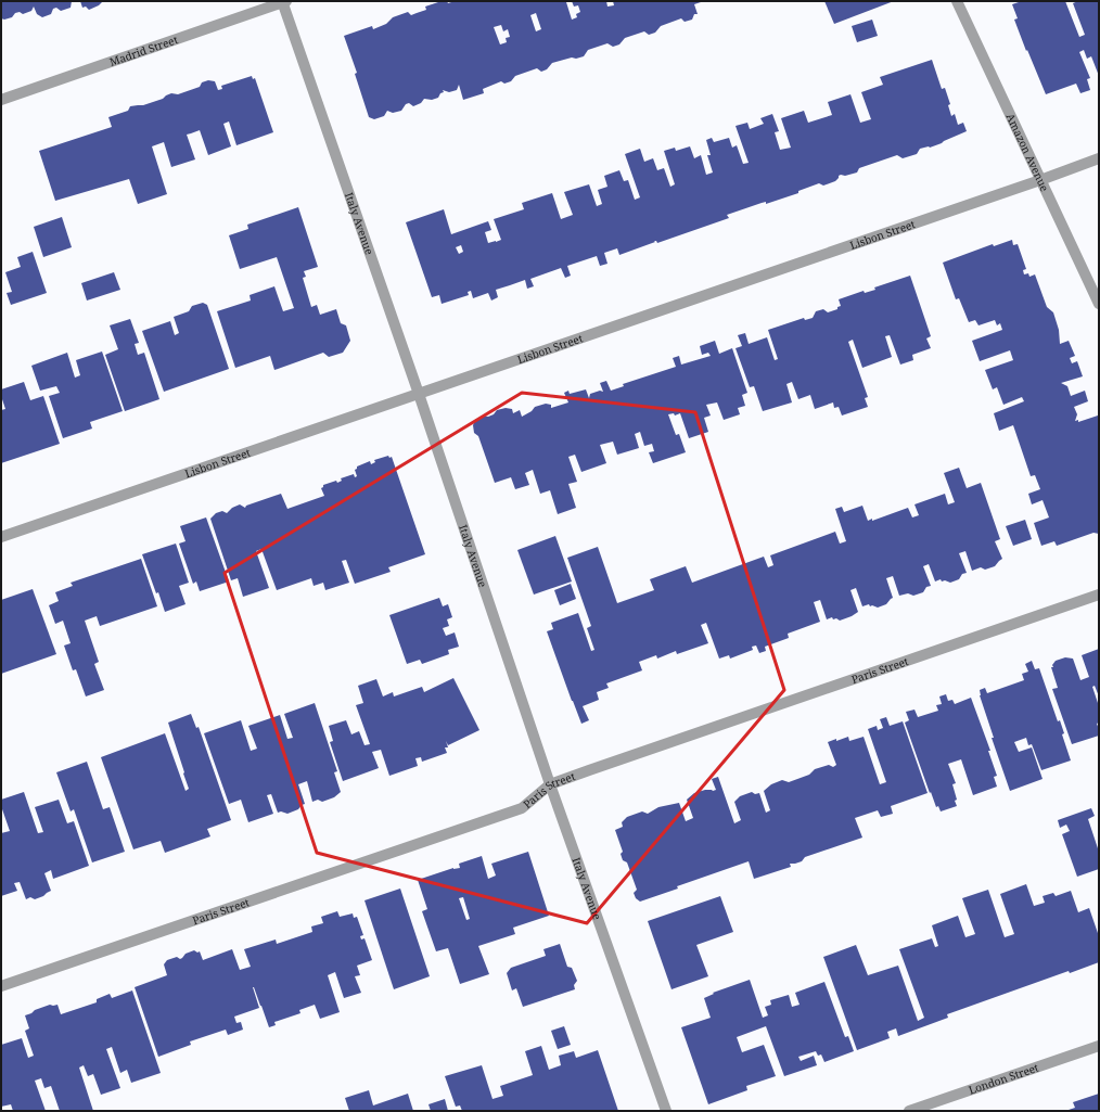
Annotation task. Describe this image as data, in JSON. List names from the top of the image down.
{
  "streets": {
    "street": [
      "Madrid Street",
      "Amazon Avenue",
      "Italy Avenue",
      "Lisbon Street",
      "Paris Street",
      "London Street"
    ]
  },
  "crossings": [
    ["Madrid Street", "Italy Avenue"],
    ["Amazon Avenue", "Lisbon Street"],
    ["Italy Avenue", "Lisbon Street"],
    ["Italy Avenue", "Paris Street"]
  ]
}
